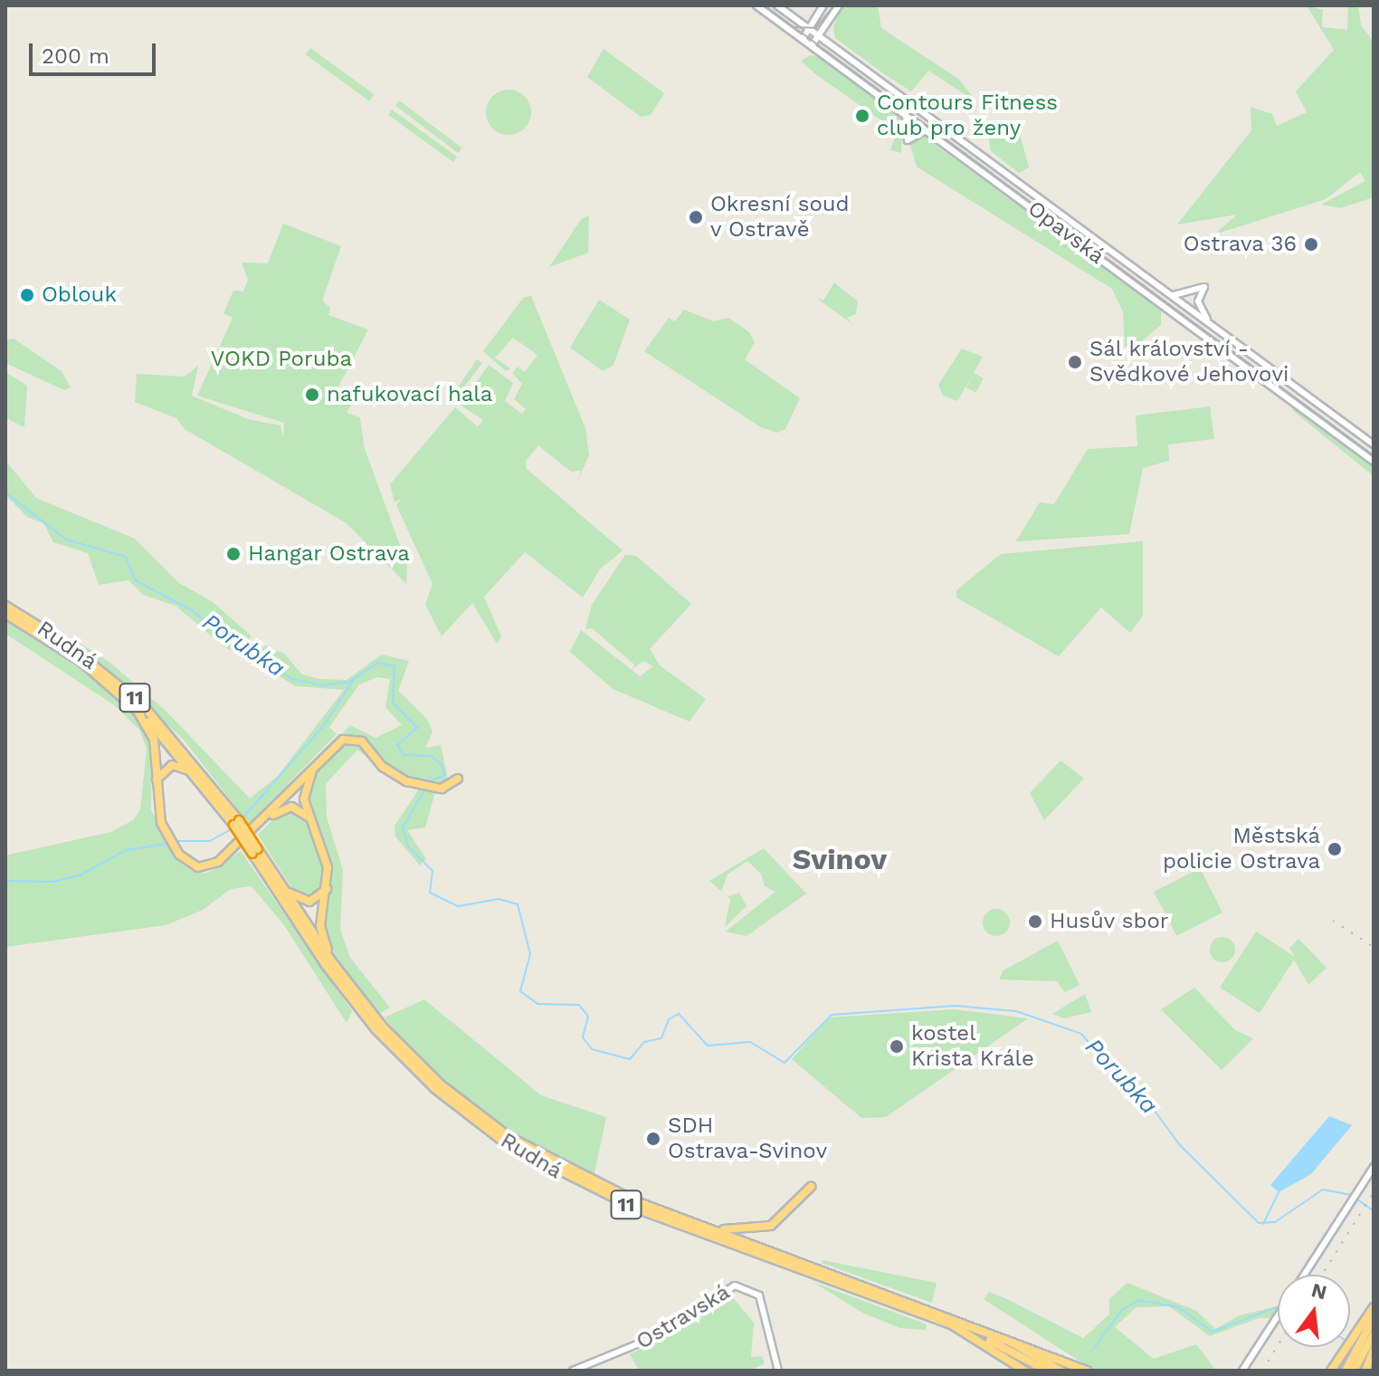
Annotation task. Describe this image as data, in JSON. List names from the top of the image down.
{
  "streets": {
    "highway": ["Rudná", "11"],
    "main road": ["Opavská", "Ostravská"]
  },
  "crossings": [
    ["Rudná", "11"]
  ],
  "districts": ["Svinov"],
  "water": ["Porubka"],
  "parks": ["VOKD Poruba"],
  "places": [
    "Contours Fitness club pro ženy",
    "Okresní soud v Ostravě",
    "Ostrava 36",
    "Oblouk",
    "Sál království - Svědkové Jehovovi",
    "nafukovací hala",
    "Hangar Ostrava",
    "Městská policie Ostrava",
    "Husův sbor",
    "kostel Krista Krále",
    "SDH Ostrava-Svinov"
  ],
  "scale_bar": "200 m",
  "north": "top"
}
